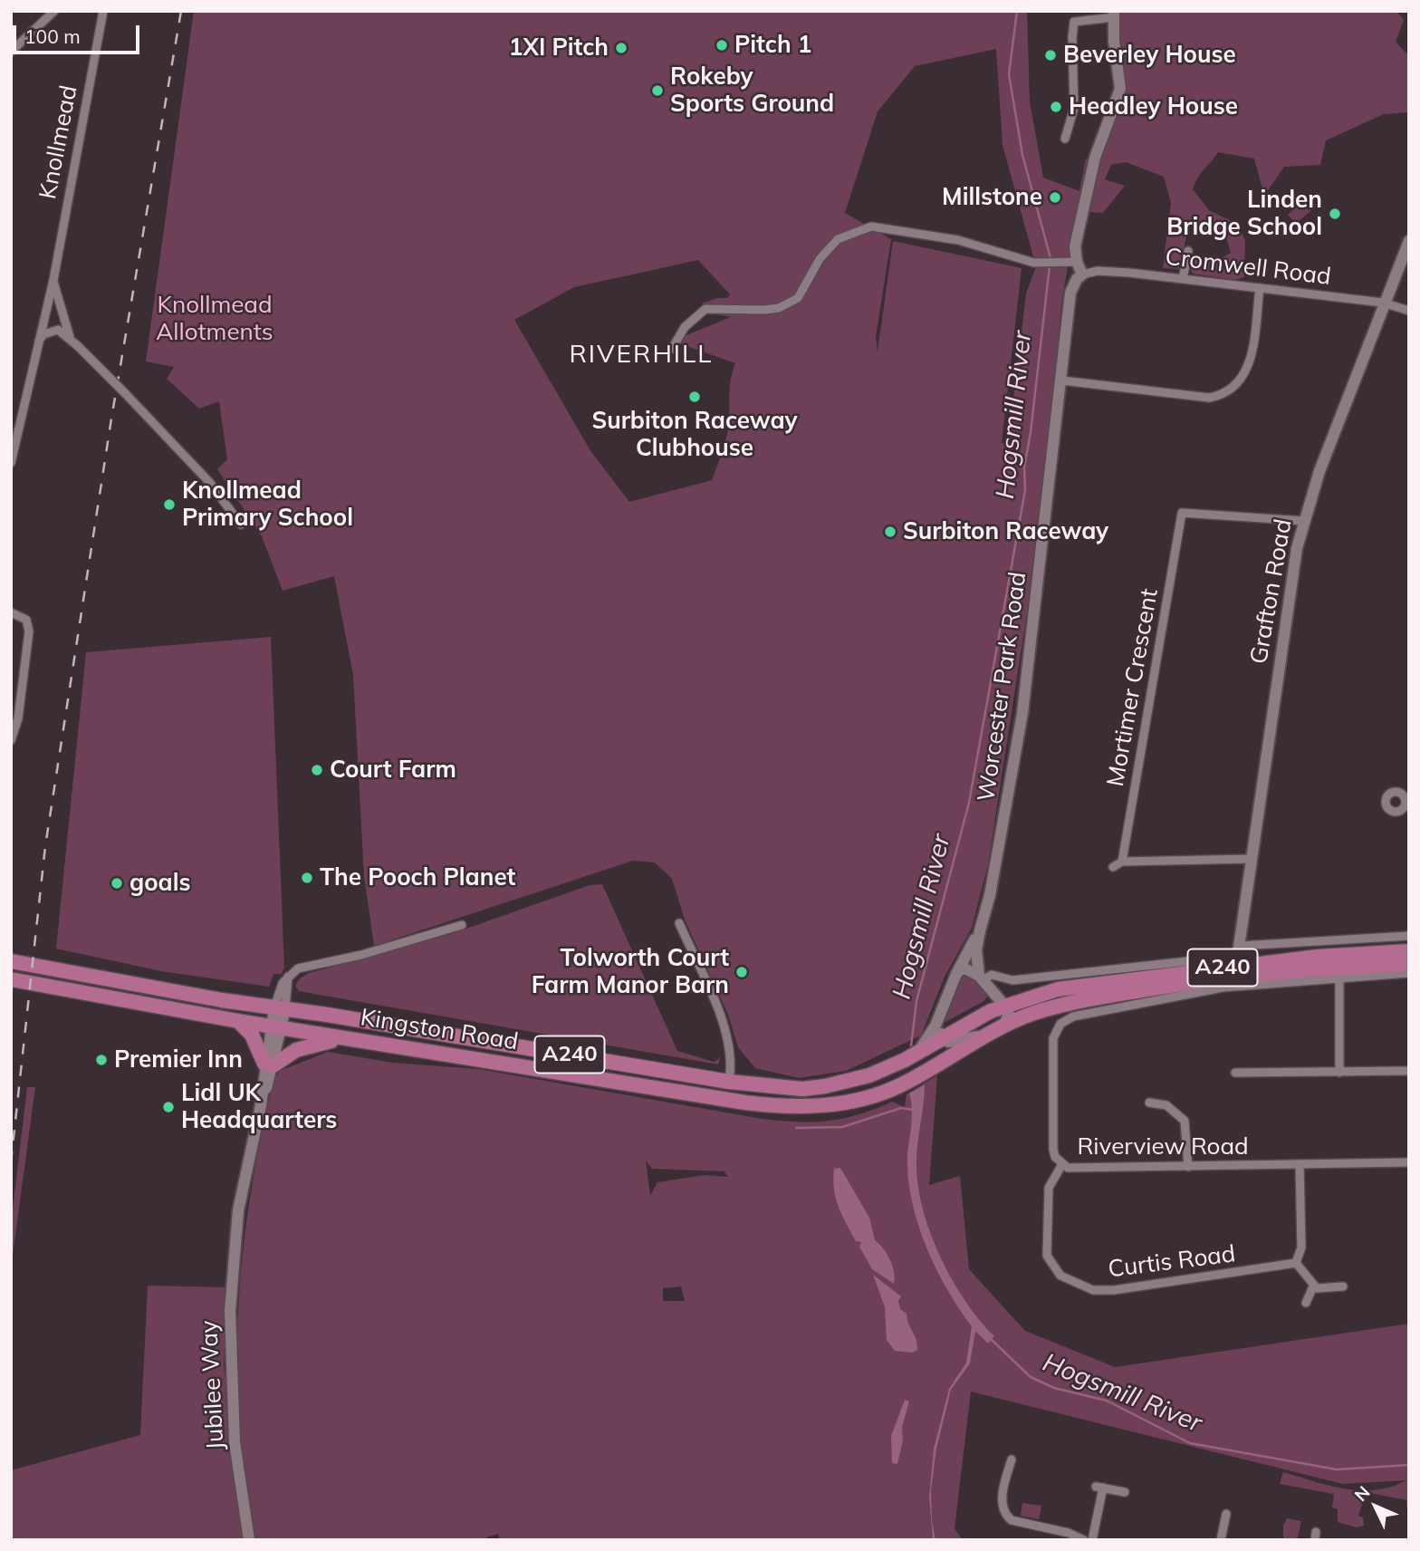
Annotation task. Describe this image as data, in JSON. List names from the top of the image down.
{
  "streets": {
    "highway": ["A240", "Kingston Road"],
    "main road": ["Grafton Road", "Worcester Park Road", "Jubilee Way"],
    "street": [
      "Knollmead",
      "Cromwell Road",
      "Mortimer Crescent",
      "Riverview Road",
      "Curtis Road"
    ]
  },
  "crossings": [
    ["Cromwell Road", "Grafton Road"],
    ["Cromwell Road", "Worcester Park Road"],
    ["Grafton Road", "A240"],
    ["A240", "Kingston Road"],
    ["Kingston Road", "Jubilee Way"],
    ["Riverview Road", "Curtis Road"]
  ],
  "districts": ["RIVERHILL"],
  "water": ["Hogsmill River"],
  "parks": ["Knollmead Allotments"],
  "places": [
    "Pitch 1",
    "1XI Pitch",
    "Beverley House",
    "Rokeby Sports Ground",
    "Headley House",
    "Millstone",
    "Linden Bridge School",
    "Surbiton Raceway Clubhouse",
    "Knollmead Primary School",
    "Surbiton Raceway",
    "Court Farm",
    "The Pooch Planet",
    "goals",
    "Tolworth Court Farm Manor Barn",
    "Premier Inn",
    "Lidl UK Headquarters"
  ],
  "scale_bar": "100 m",
  "north": "top left"
}
